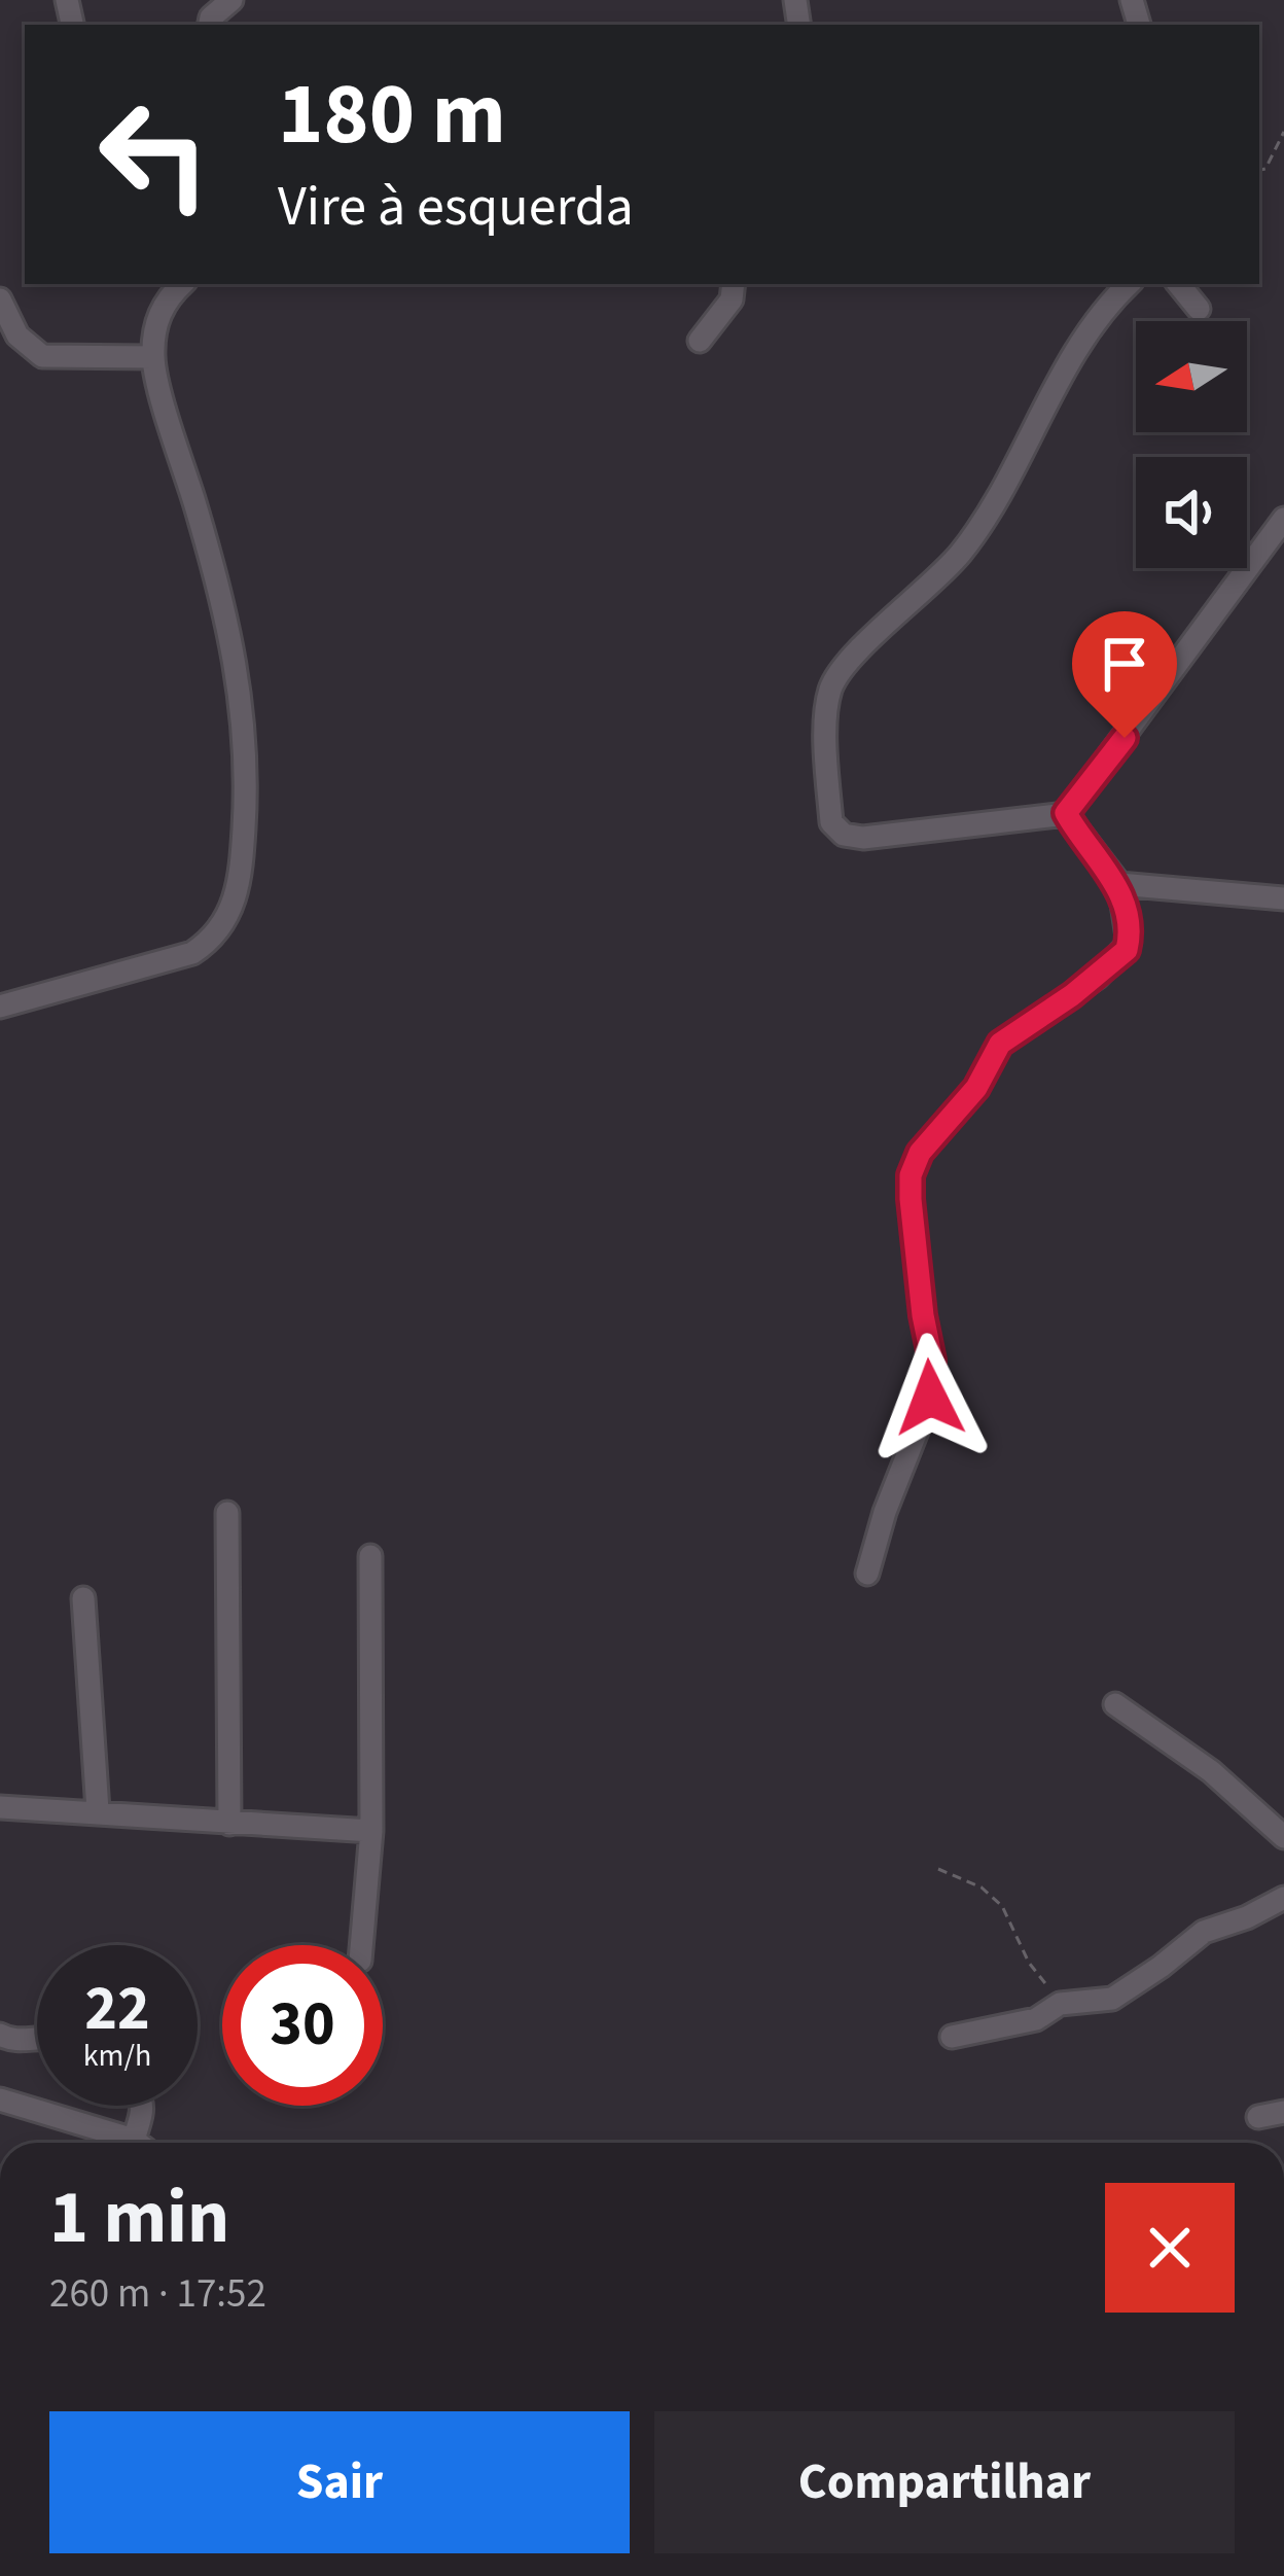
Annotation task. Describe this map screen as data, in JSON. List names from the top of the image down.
{
  "north": "left",
  "page": {
    "turn": ["180 m", "Vire à esquerda"],
    "speed": "22 km/h",
    "limit": "30",
    "heading": ["1 min", "260 m · 17:52"],
    "buttons": ["Sair", "Compartilhar"]
  }
}
